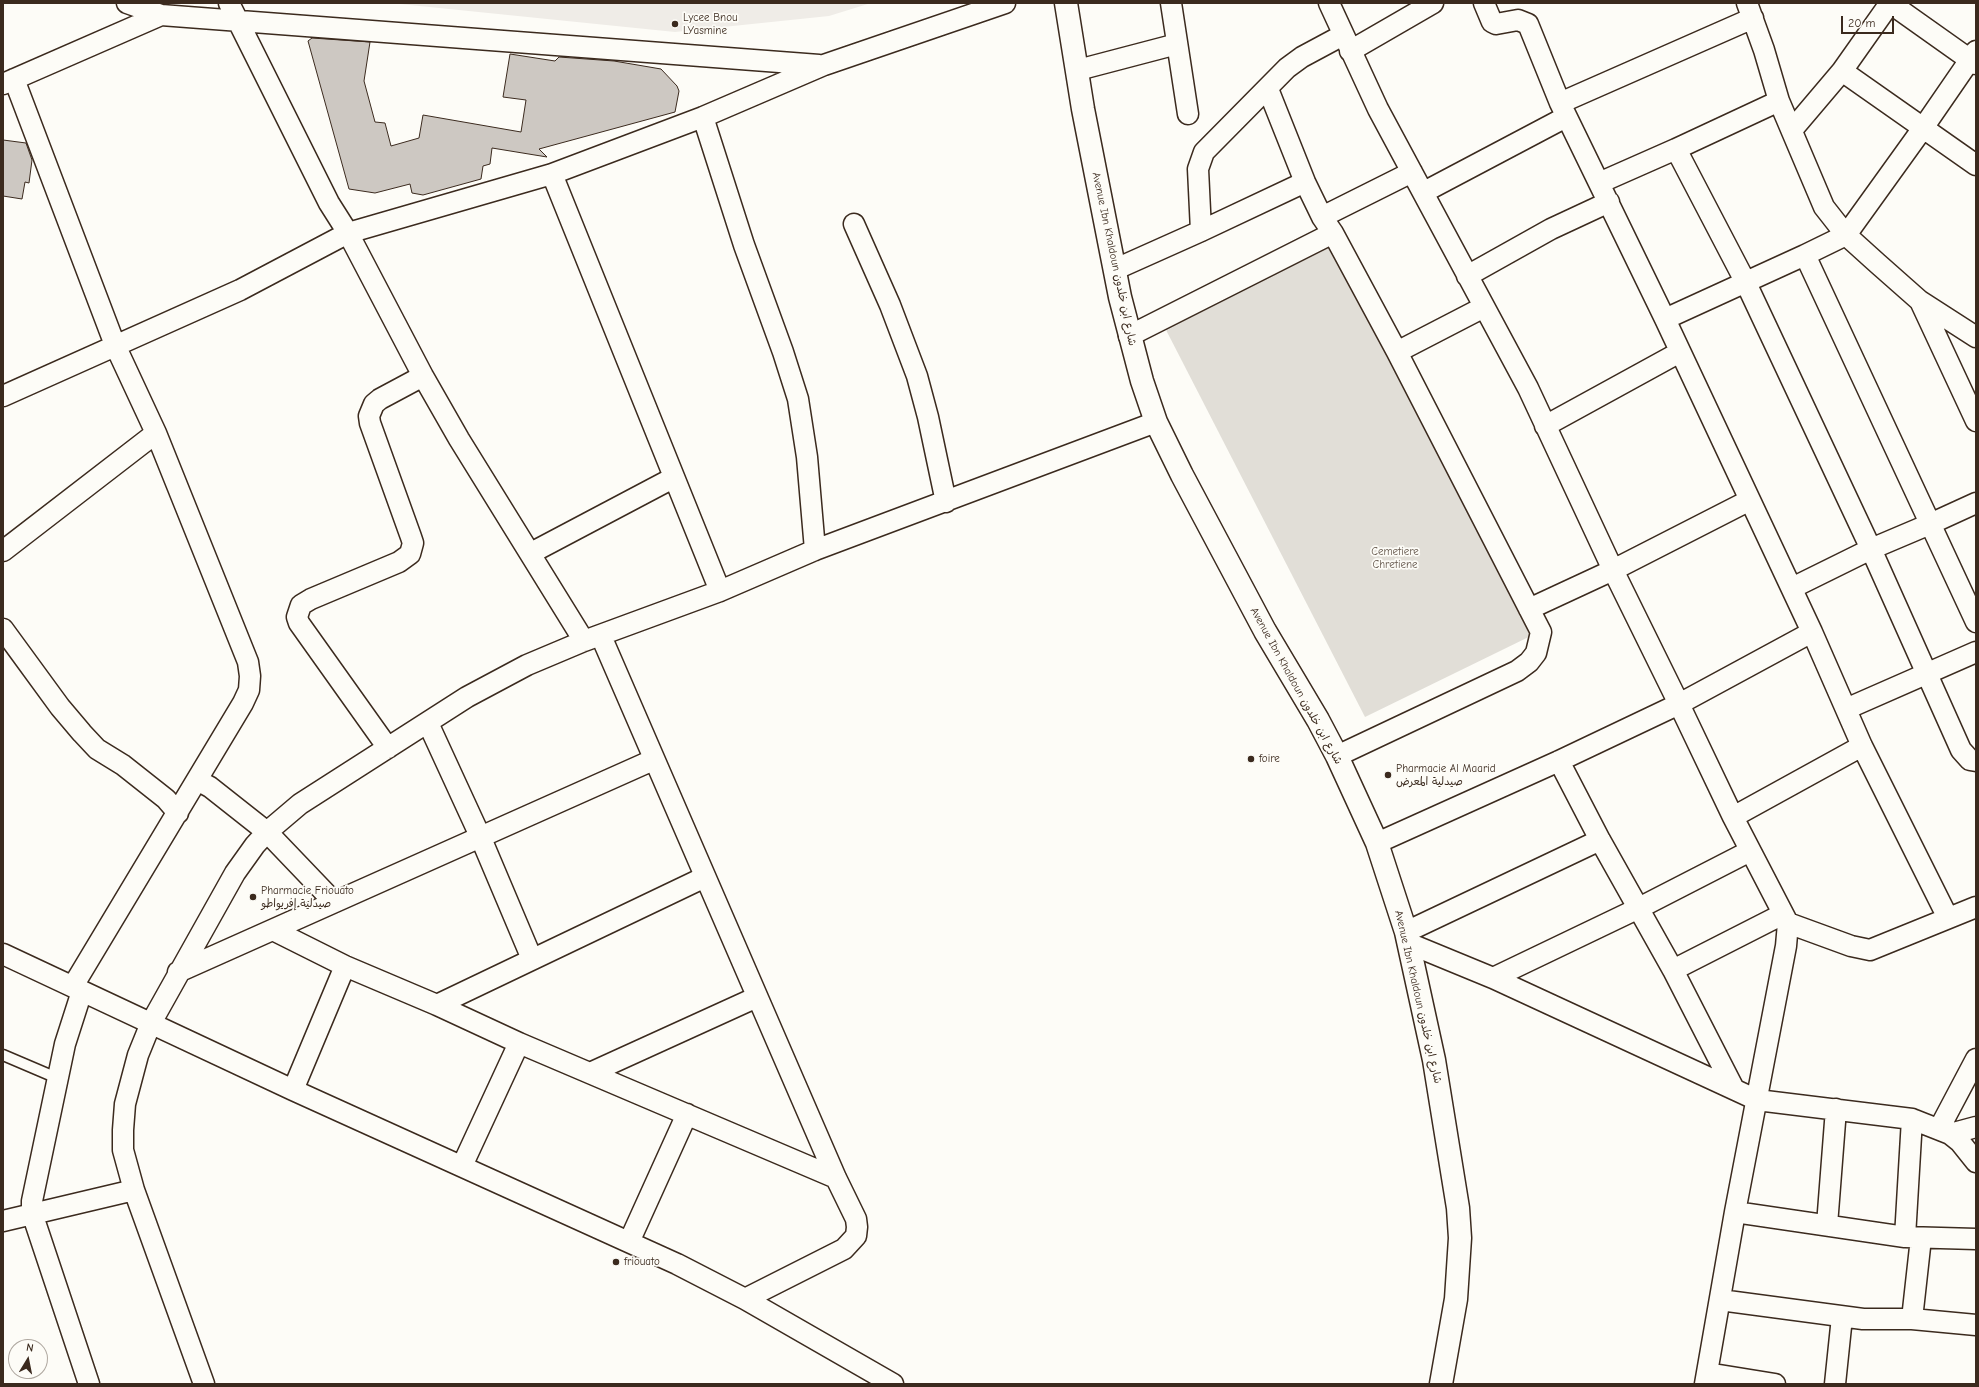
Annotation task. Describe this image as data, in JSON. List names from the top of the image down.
{
  "streets": {
    "street": ["Avenue Ibn Khaldoun شارع ابن خلدون"]
  },
  "parks": ["Cemetiere Chretiene"],
  "places": [
    "Lycee Bnou LYasmine",
    "foire",
    "Pharmacie Al Maarid صيدلية المعرض",
    "Pharmacie Friouato صيدلية إفريواطو",
    "friouato"
  ],
  "scale_bar": "20 m",
  "north": "top"
}
